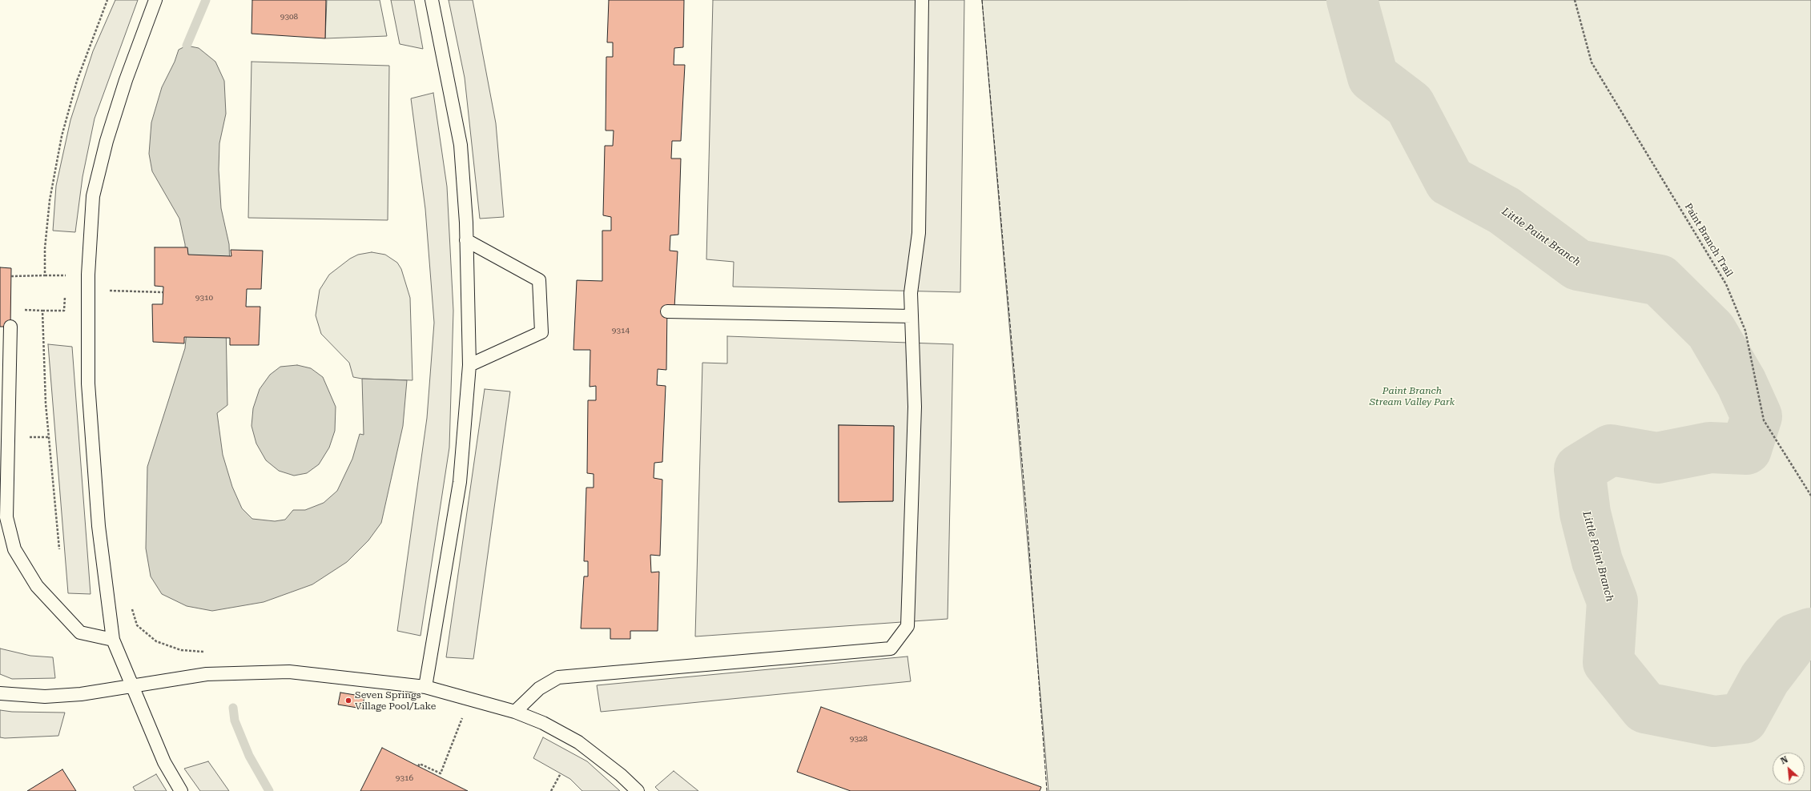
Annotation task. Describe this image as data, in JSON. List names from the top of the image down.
{
  "streets": {
    "path": ["Paint Branch Trail"]
  },
  "water": ["Little Paint Branch"],
  "parks": ["Paint Branch Stream Valley Park"],
  "places": ["Seven Springs Village Pool/Lake"],
  "house_numbers": [
    "9308",
    "9310",
    "9314",
    "9328",
    "9316"
  ],
  "north": "top left"
}
